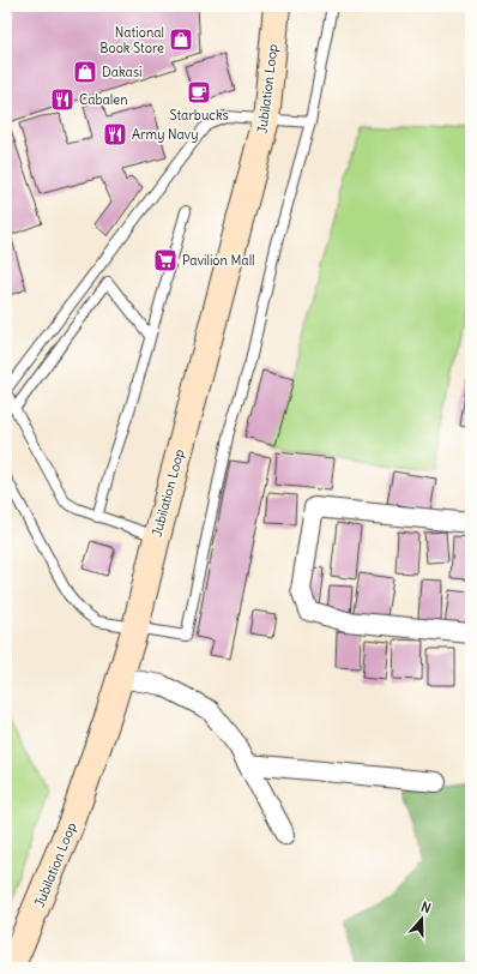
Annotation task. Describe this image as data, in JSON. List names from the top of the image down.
{
  "streets": {
    "main road": ["Jubilation Loop"]
  },
  "places": {
    "shop": ["National Book Store", "Dakasi"],
    "cafe": ["Starbucks"],
    "restaurant": ["Cabalen", "Army Navy"],
    "supermarket": ["Pavilion Mall"]
  },
  "north": "top"
}
